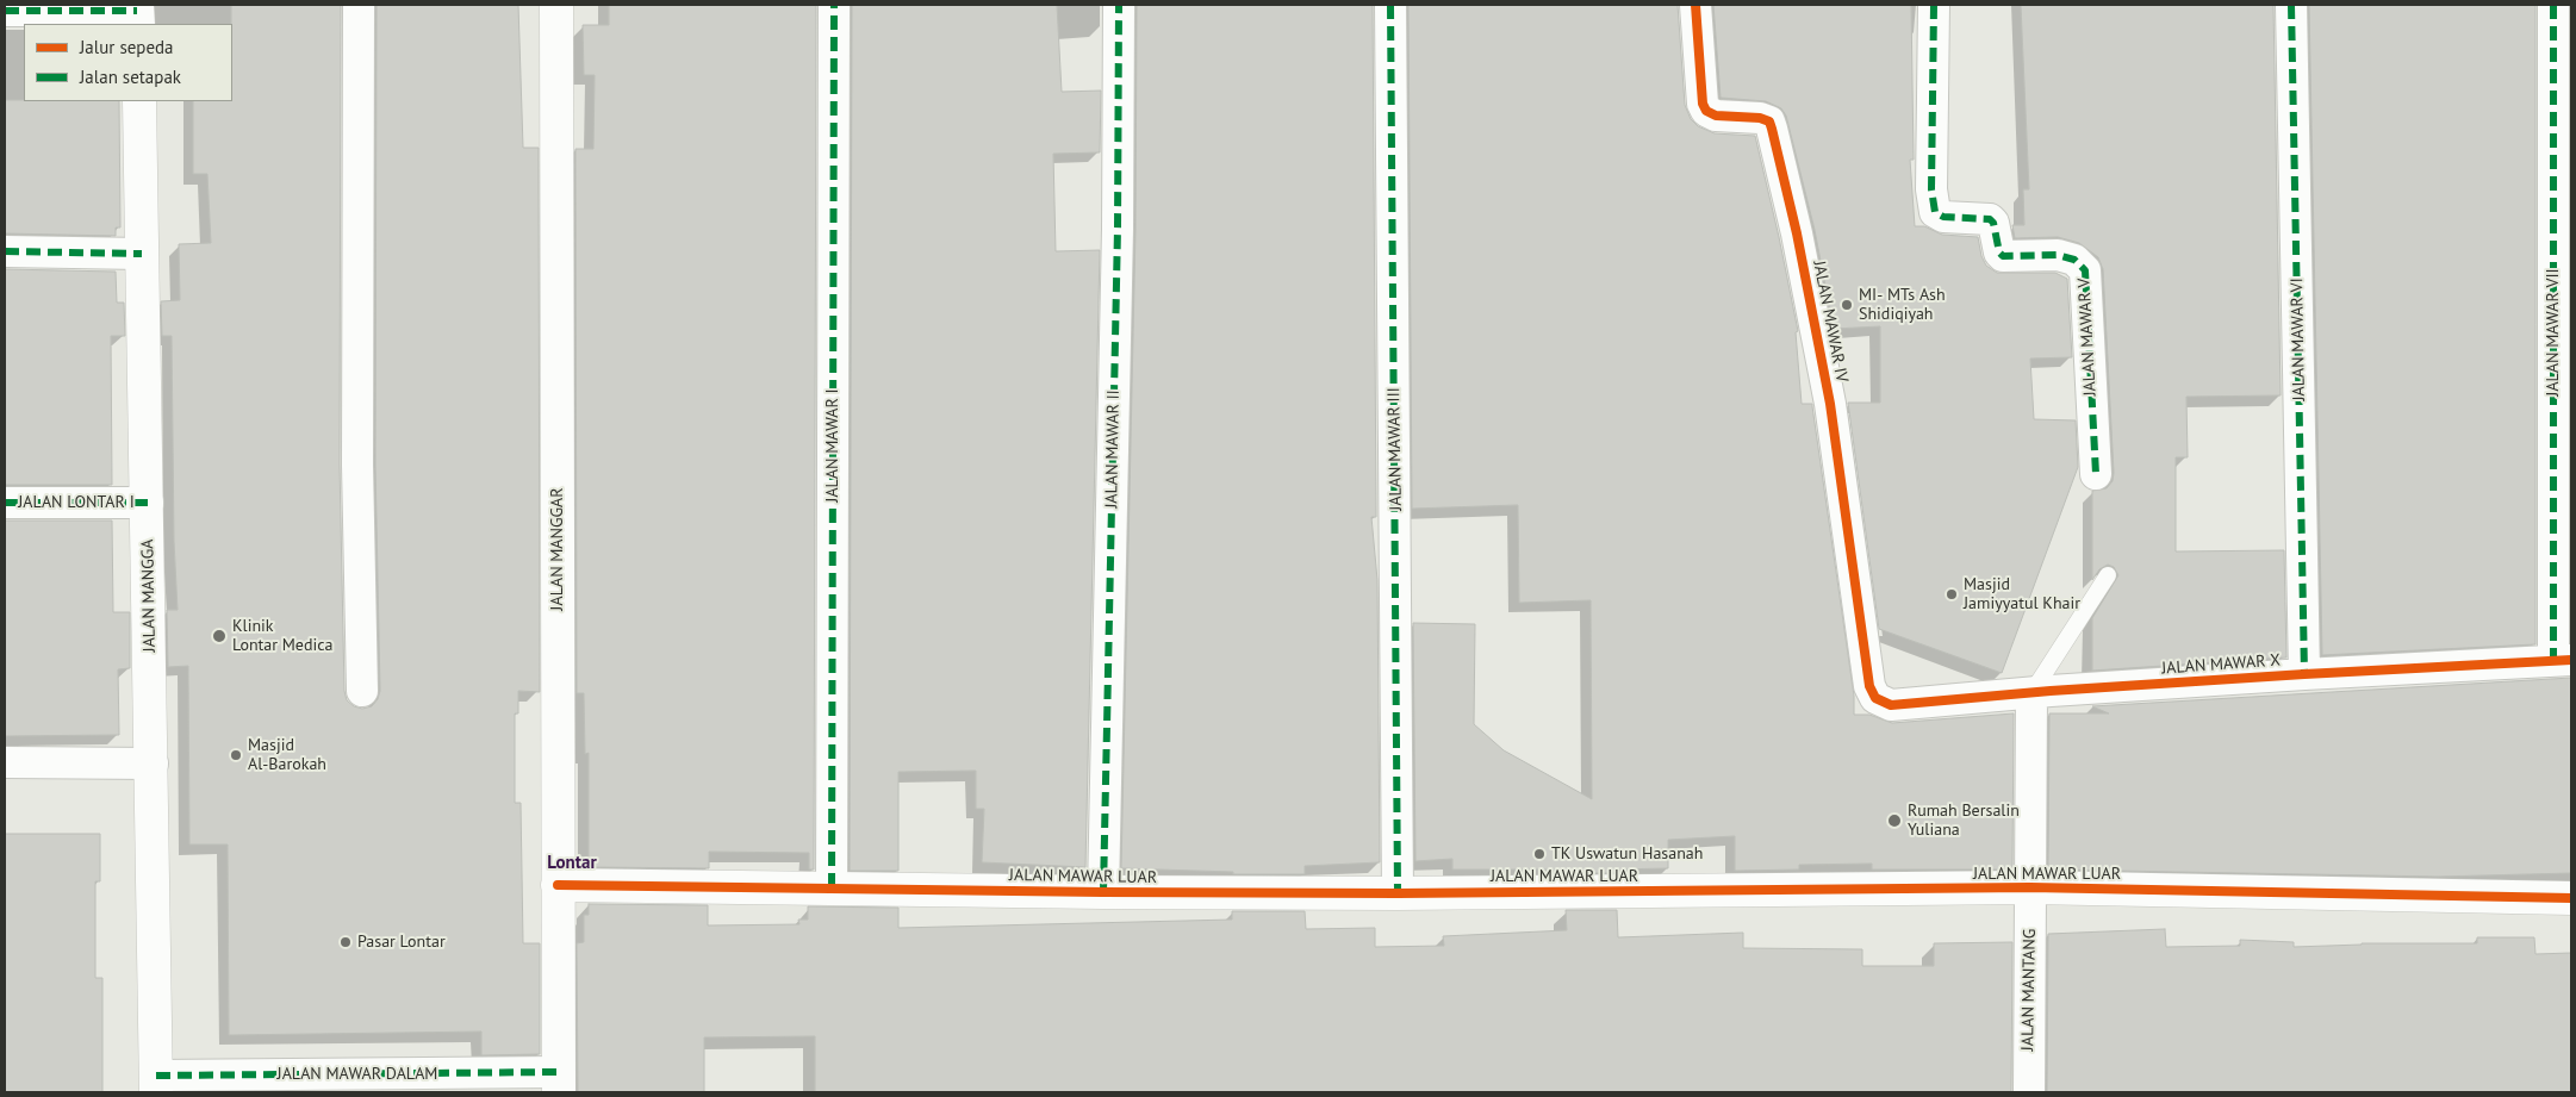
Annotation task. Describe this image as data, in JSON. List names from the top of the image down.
{
  "streets": {
    "street": [
      "JALAN MAWAR IV",
      "JALAN MAWAR VII",
      "JALAN MAWAR V",
      "JALAN MAWAR VI",
      "JALAN MAWAR I",
      "JALAN MAWAR II",
      "JALAN MAWAR III",
      "JALAN LONTAR I",
      "JALAN MANGGAR",
      "JALAN MANGGA",
      "JALAN MAWAR X",
      "JALAN MAWAR LUAR",
      "JALAN MANTANG",
      "JALAN MAWAR DALAM"
    ]
  },
  "crossings": [
    ["JALAN MAWAR IV", "JALAN MAWAR X"],
    ["JALAN MAWAR VII", "JALAN MAWAR X"],
    ["JALAN MAWAR VI", "JALAN MAWAR X"],
    ["JALAN MAWAR I", "JALAN MAWAR LUAR"],
    ["JALAN MAWAR II", "JALAN MAWAR LUAR"],
    ["JALAN MAWAR III", "JALAN MAWAR LUAR"],
    ["JALAN LONTAR I", "JALAN MANGGA"],
    ["JALAN MANGGAR", "JALAN MAWAR LUAR"],
    ["JALAN MANGGAR", "JALAN MAWAR DALAM"],
    ["JALAN MANGGA", "JALAN MAWAR DALAM"],
    ["JALAN MAWAR LUAR", "JALAN MANTANG"]
  ],
  "districts": ["Lontar"],
  "places": [
    "MI- MTs Ash Shidiqiyah",
    "Masjid Jamiyyatul Khair",
    "Klinik Lontar Medica",
    "Masjid Al-Barokah",
    "Rumah Bersalin Yuliana",
    "TK Uswatun Hasanah",
    "Pasar Lontar"
  ],
  "legend": ["Jalur sepeda", "Jalan setapak"]
}
